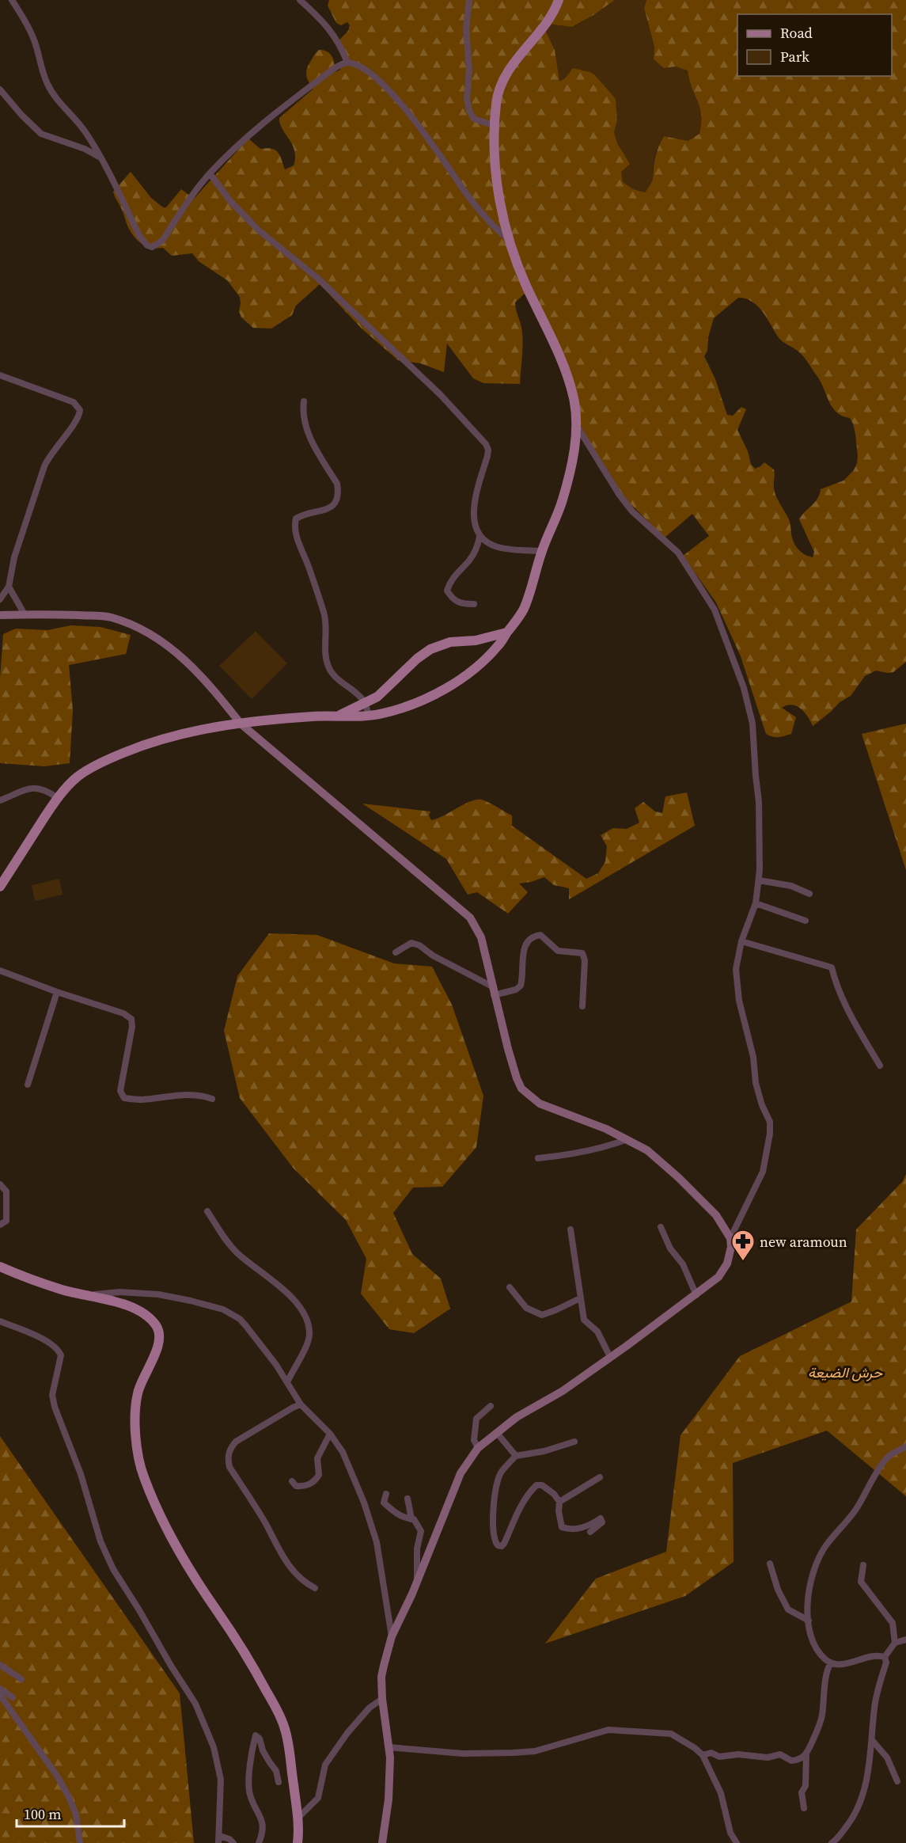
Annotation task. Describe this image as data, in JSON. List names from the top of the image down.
{
  "parks": ["حرش الضيعة"],
  "places": {
    "pharmacy": ["new aramoun"]
  },
  "legend": ["Road", "Park"],
  "scale_bar": "100 m"
}
